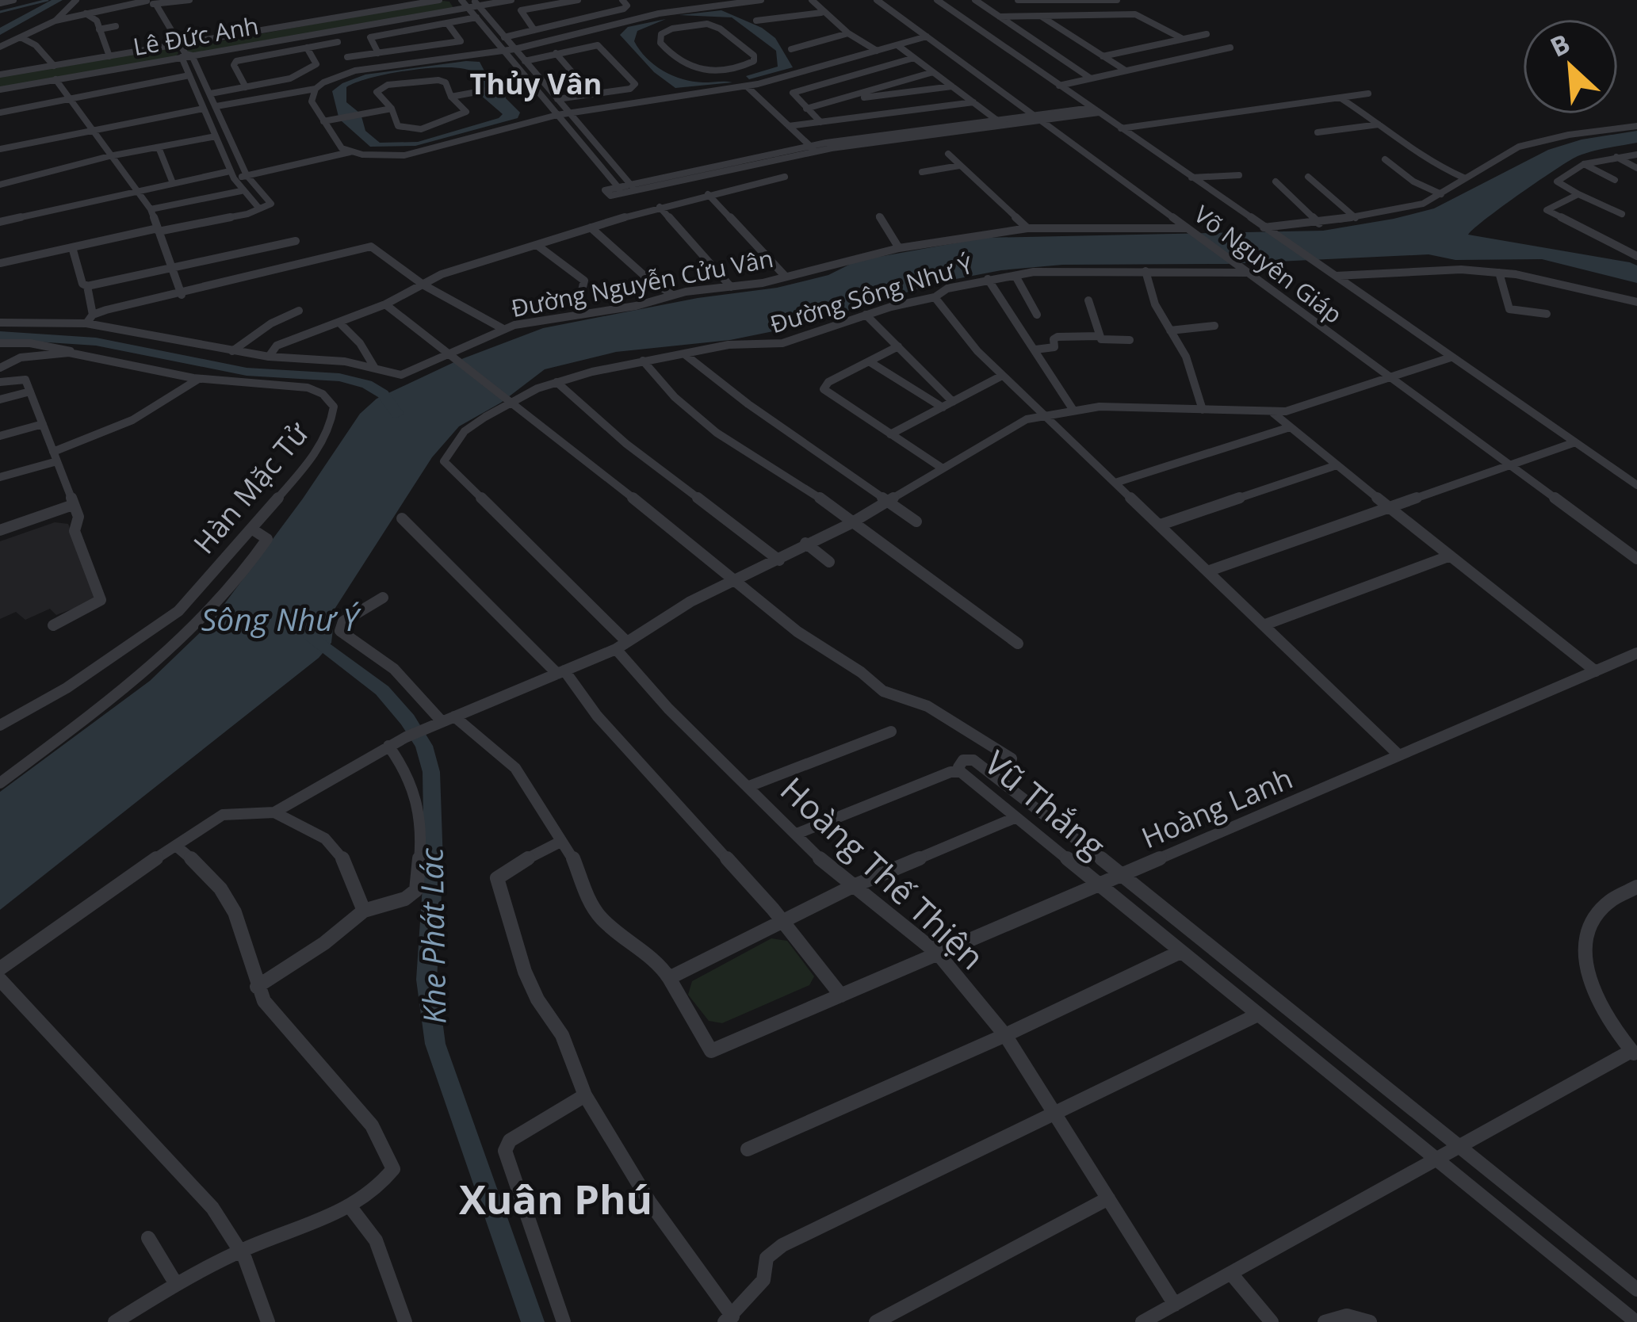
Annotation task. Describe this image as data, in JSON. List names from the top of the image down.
{
  "streets": {
    "street": [
      "Lê Đức Anh",
      "Võ Nguyên Giáp",
      "Đường Nguyễn Cửu Vân",
      "Đường Sông Như Ý",
      "Hàn Mặc Tử",
      "Vũ Thắng",
      "Hoàng Lanh",
      "Hoàng Thế Thiện"
    ]
  },
  "crossings": [
    ["Võ Nguyên Giáp", "Đường Nguyễn Cửu Vân"],
    ["Võ Nguyên Giáp", "Đường Sông Như Ý"],
    ["Đường Sông Như Ý", "Hoàng Thế Thiện"],
    ["Vũ Thắng", "Hoàng Lanh"],
    ["Hoàng Lanh", "Hoàng Thế Thiện"]
  ],
  "districts": ["Thủy Vân", "Xuân Phú"],
  "water": ["Sông Như Ý", "Khe Phát Lác"],
  "north": "top left"
}
